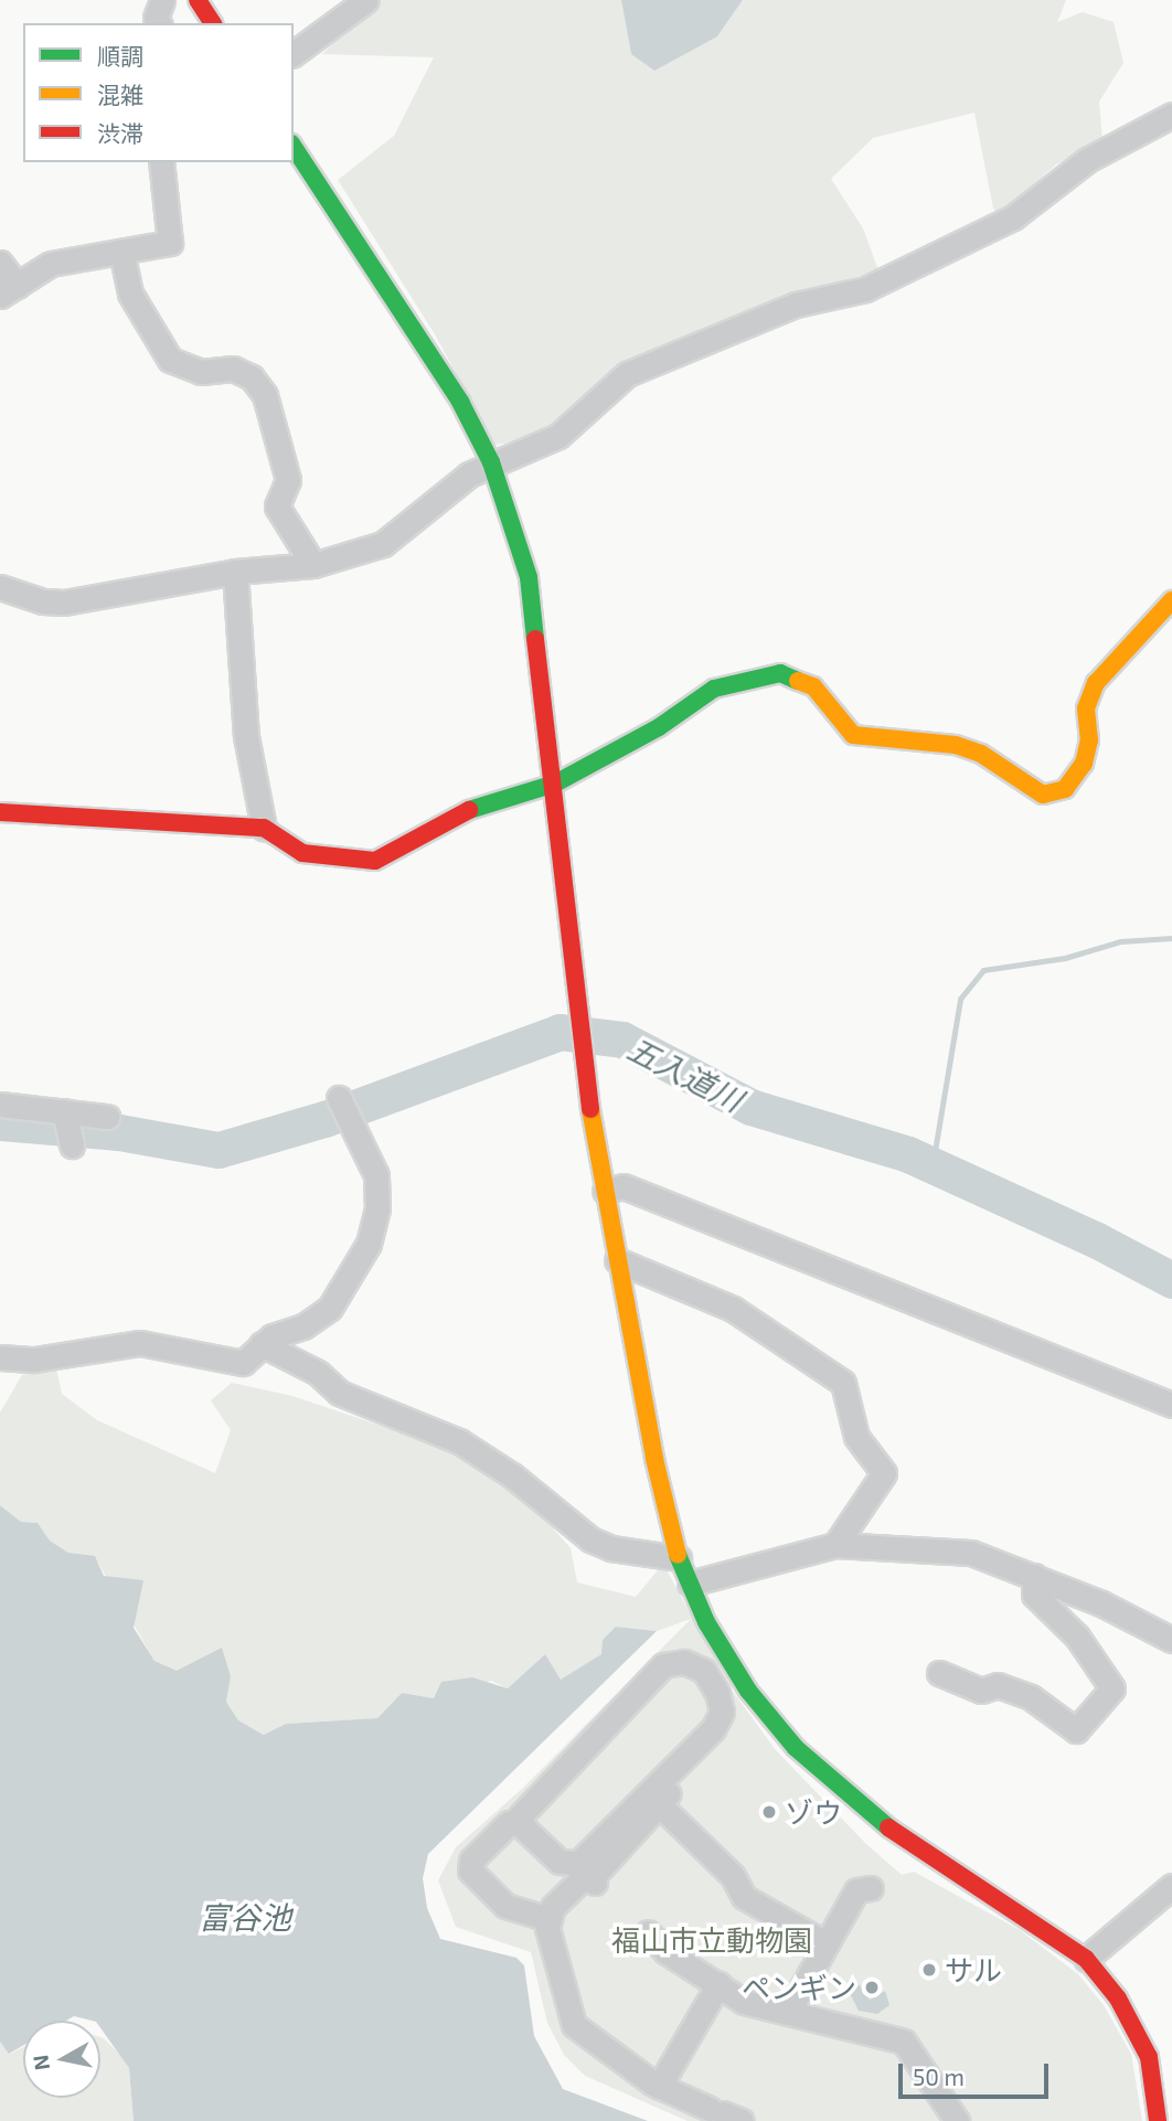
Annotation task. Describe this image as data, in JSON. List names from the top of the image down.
{
  "water": ["五入道川", "富谷池"],
  "parks": ["福山市立動物園"],
  "places": ["ゾウ", "サル", "ペンギン"],
  "legend": ["順調", "混雑", "渋滞"],
  "scale_bar": "50 m",
  "north": "left"
}
